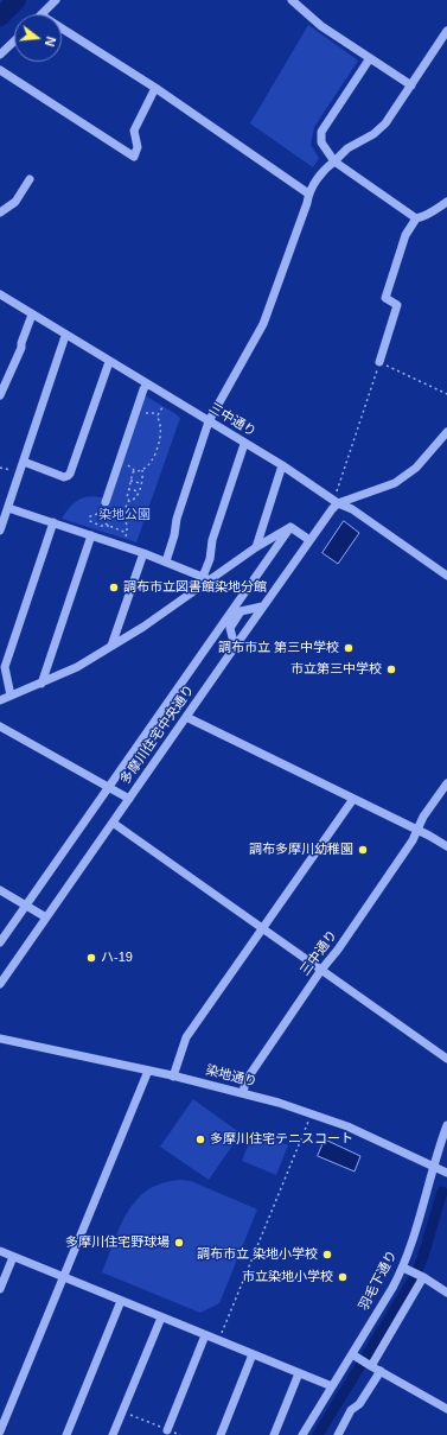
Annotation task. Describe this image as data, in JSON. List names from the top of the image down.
{
  "streets": {
    "street": [
      "三中通り",
      "多摩川住宅中央通り",
      "染地通り",
      "羽毛下通り"
    ]
  },
  "crossings": [
    ["三中通り", "多摩川住宅中央通り"],
    ["三中通り", "染地通り"],
    ["染地通り", "羽毛下通り"]
  ],
  "parks": ["染地公園"],
  "places": [
    "調布市立図書館染地分館",
    "調布市立 第三中学校",
    "市立第三中学校",
    "調布多摩川幼稚園",
    "ハ-19",
    "多摩川住宅テニスコート",
    "多摩川住宅野球場",
    "調布市立 染地小学校",
    "市立染地小学校"
  ],
  "north": "right"
}
